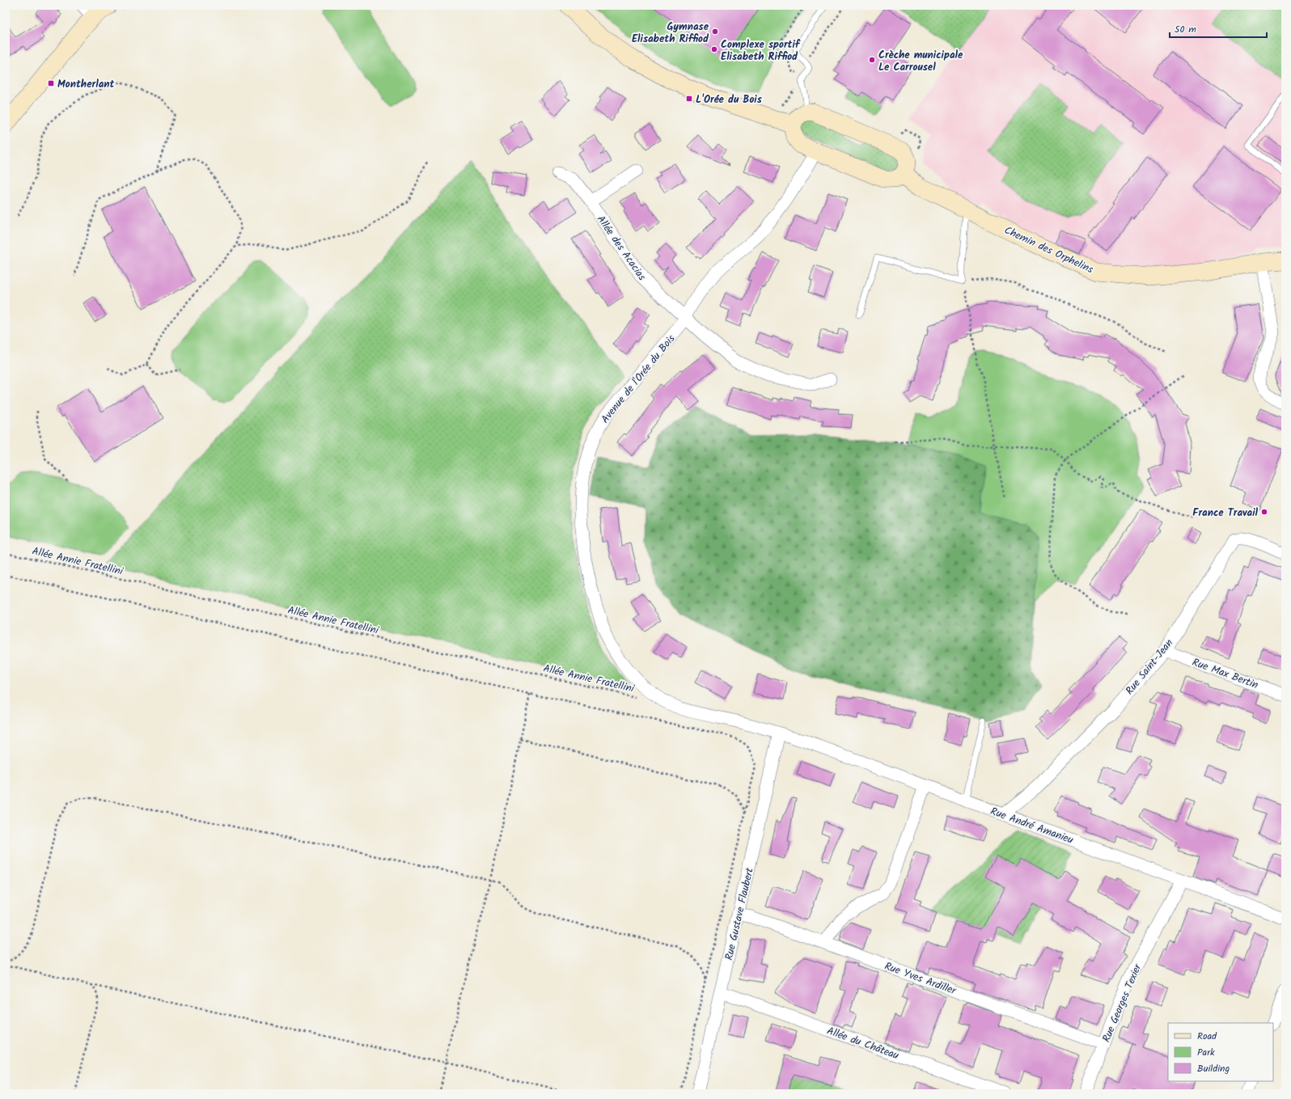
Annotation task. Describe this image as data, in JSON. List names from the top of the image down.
{
  "streets": {
    "street": [
      "Allée des Acacias",
      "Chemin des Orphelins",
      "Avenue de l'Orée du Bois",
      "Rue Saint-Jean",
      "Rue Max Bertin",
      "Rue André Amanieu",
      "Rue Gustave Flaubert",
      "Rue Yves Ardiller",
      "Rue Georges Texier",
      "Allée du Château"
    ],
    "path": ["Allée Annie Fratellini"]
  },
  "crossings": [
    ["Allée des Acacias", "Avenue de l'Orée du Bois"],
    ["Avenue de l'Orée du Bois", "Allée Annie Fratellini"],
    ["Avenue de l'Orée du Bois", "Rue André Amanieu"],
    ["Avenue de l'Orée du Bois", "Rue Gustave Flaubert"],
    ["Rue Saint-Jean", "Rue Max Bertin"],
    ["Rue Saint-Jean", "Rue André Amanieu"],
    ["Rue André Amanieu", "Rue Gustave Flaubert"],
    ["Rue André Amanieu", "Rue Georges Texier"],
    ["Rue Gustave Flaubert", "Rue Yves Ardiller"],
    ["Rue Gustave Flaubert", "Allée du Château"],
    ["Rue Yves Ardiller", "Rue Georges Texier"]
  ],
  "places": {
    "other": [
      "Gymnase Elisabeth Riffiod",
      "Complexe sportif Elisabeth Riffiod",
      "Crèche municipale Le Carrousel",
      "France Travail"
    ],
    "transit": ["Montherlant", "L'Orée du Bois"]
  },
  "legend": ["Road", "Park", "Building"],
  "scale_bar": "50 m"
}
